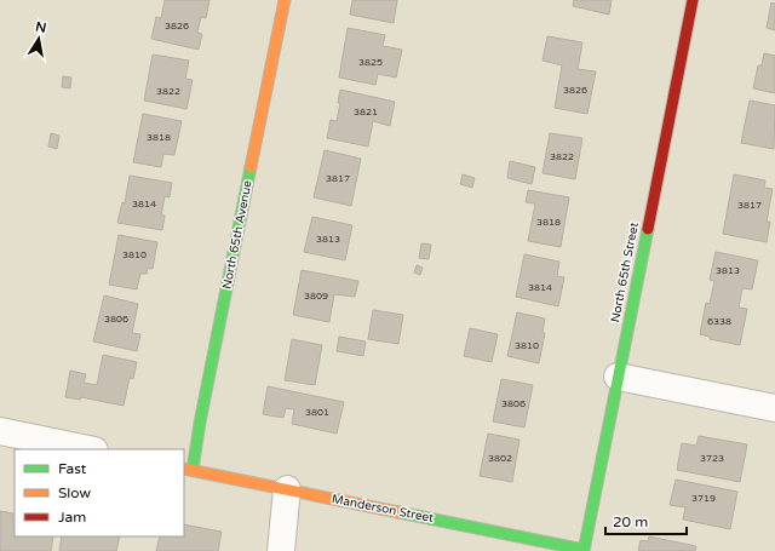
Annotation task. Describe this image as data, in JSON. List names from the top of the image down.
{
  "streets": {
    "street": ["North 65th Avenue", "North 65th Street", "Manderson Street"]
  },
  "crossings": [
    ["North 65th Avenue", "Manderson Street"],
    ["North 65th Street", "Manderson Street"]
  ],
  "house_numbers": [
    "3826",
    "3825",
    "3826",
    "3822",
    "3821",
    "3818",
    "3822",
    "3817",
    "3814",
    "3817",
    "3818",
    "3813",
    "3810",
    "3813",
    "3814",
    "3809",
    "3806",
    "6338",
    "3810",
    "3806",
    "3801",
    "3802",
    "3723",
    "3719"
  ],
  "legend": ["Fast", "Slow", "Jam"],
  "scale_bar": "20 m",
  "north": "top"
}
